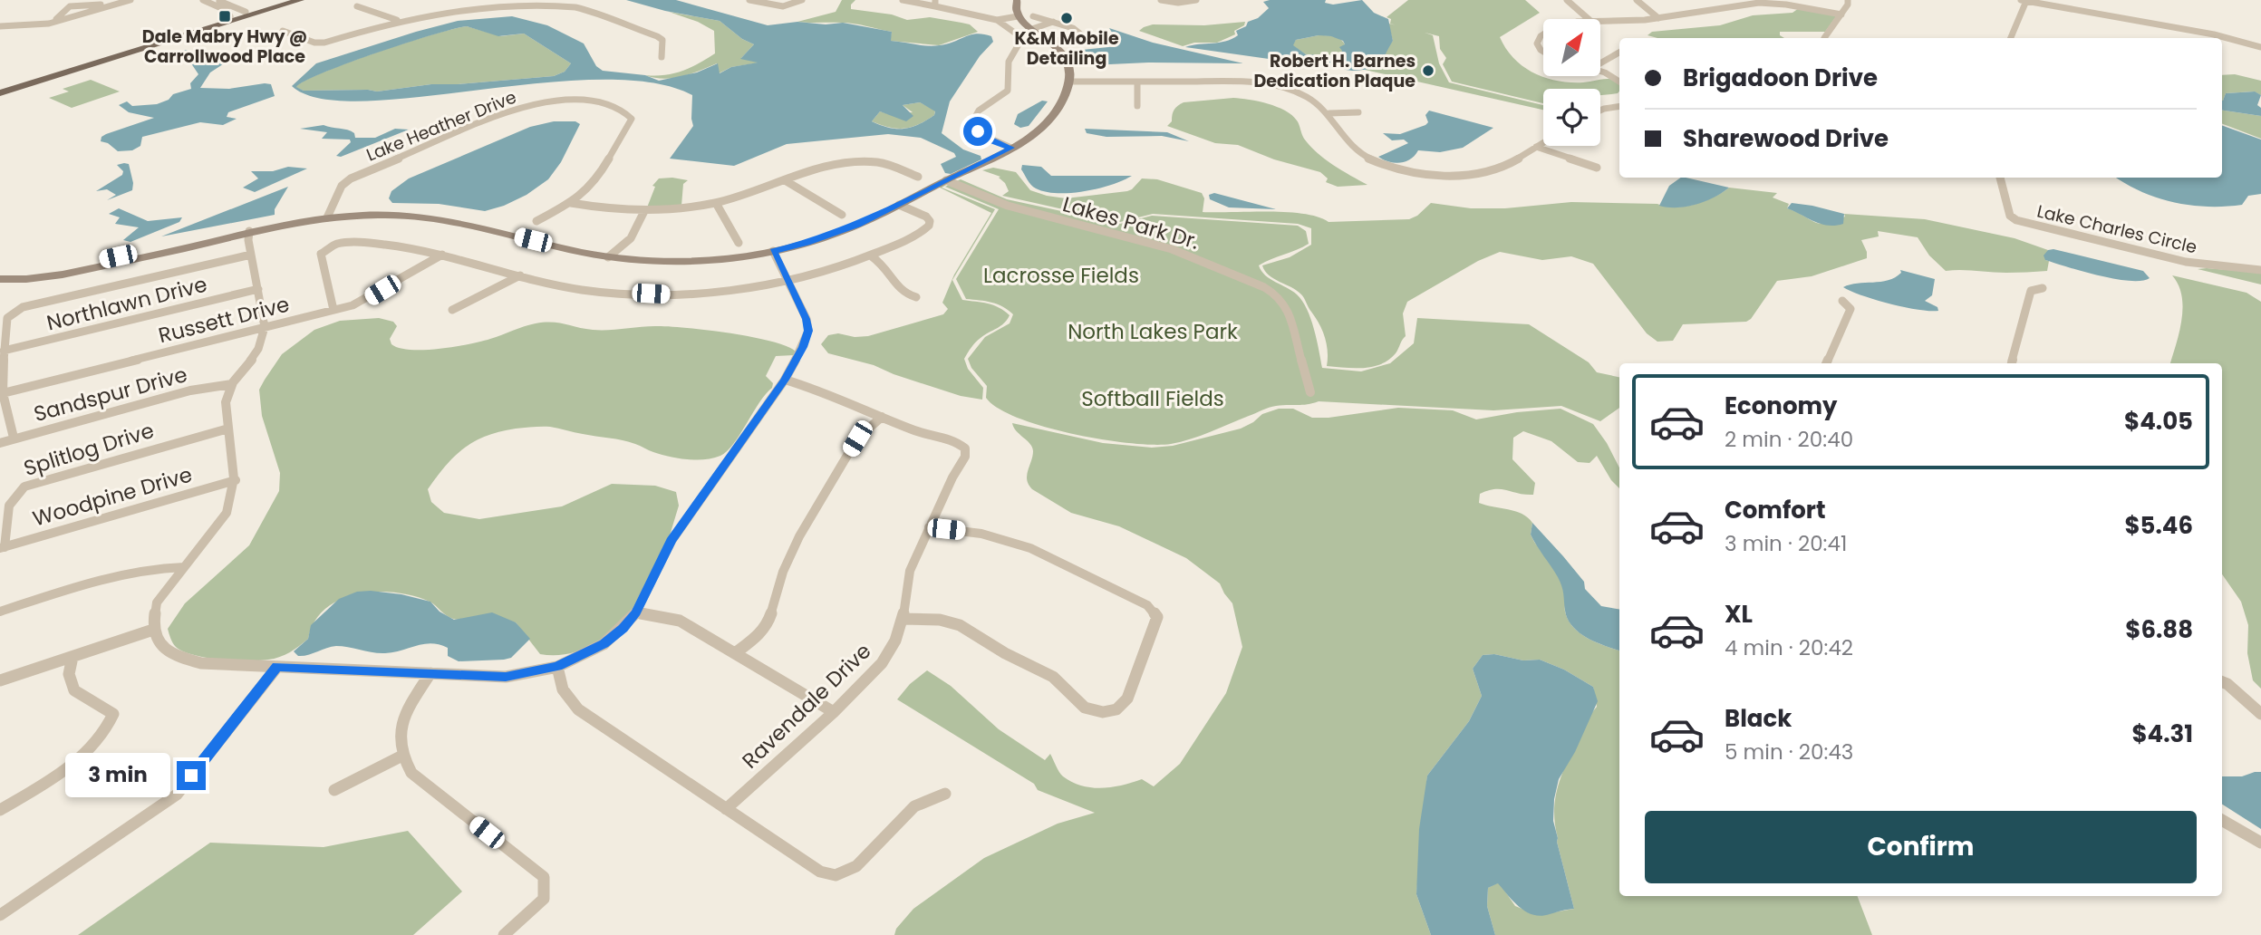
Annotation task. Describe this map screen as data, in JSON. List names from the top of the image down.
{
  "streets": {
    "street": [
      "Lake Heather Drive",
      "Lakes Park Dr.",
      "Lake Charles Circle",
      "Northlawn Drive",
      "Russett Drive",
      "Sandspur Drive",
      "Splitlog Drive",
      "Woodpine Drive",
      "Ravendale Drive"
    ]
  },
  "crossings": [
    ["Splitlog Drive", "Woodpine Drive"]
  ],
  "parks": ["Lacrosse Fields", "North Lakes Park", "Softball Fields"],
  "places": {
    "transit": ["Dale Mabry Hwy @ Carrollwood Place"],
    "other": ["K&M Mobile Detailing", "Robert H. Barnes Dedication Plaque"]
  },
  "north": "top right",
  "page": {
    "banner": ["Brigadoon Drive", "Sharewood Drive"],
    "list": [
      {
        "name": "Economy",
        "note": "2 min · 20:40",
        "value": "$4.05"
      },
      {
        "name": "Comfort",
        "note": "3 min · 20:41",
        "value": "$5.46"
      },
      {
        "name": "XL",
        "note": "4 min · 20:42",
        "value": "$6.88"
      },
      {
        "name": "Black",
        "note": "5 min · 20:43",
        "value": "$4.31"
      }
    ],
    "bubble": "3 min",
    "buttons": "Confirm"
  }
}
